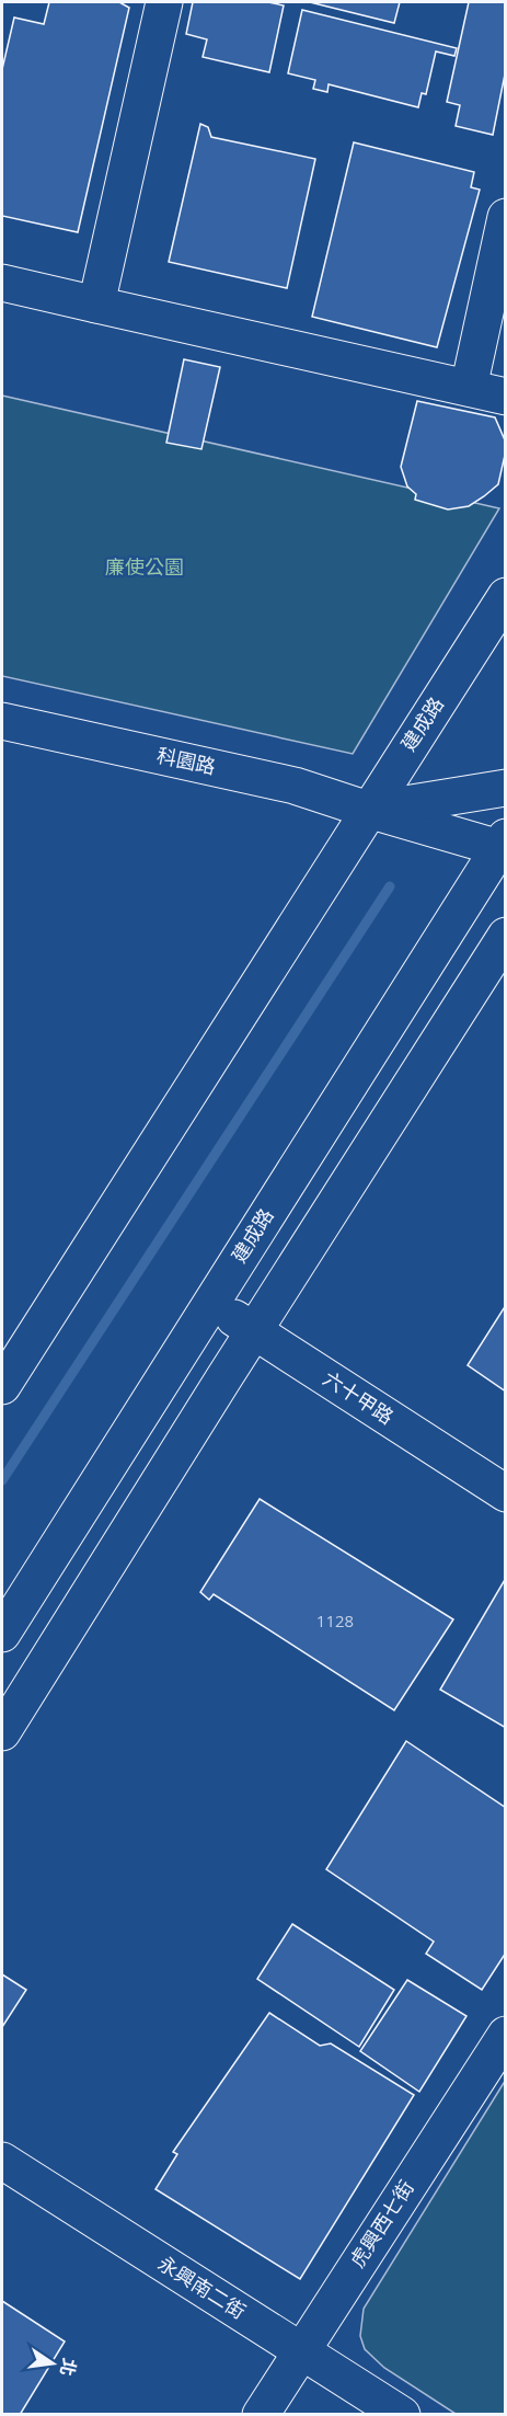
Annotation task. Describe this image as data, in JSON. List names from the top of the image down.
{
  "streets": {
    "street": [
      "建成路",
      "科園路",
      "六十甲路",
      "虎興西七街",
      "永興南二街"
    ]
  },
  "crossings": [
    ["建成路", "科園路"],
    ["建成路", "六十甲路"],
    ["虎興西七街", "永興南二街"]
  ],
  "parks": ["廉使公園"],
  "house_numbers": ["1128"],
  "north": "right"
}
